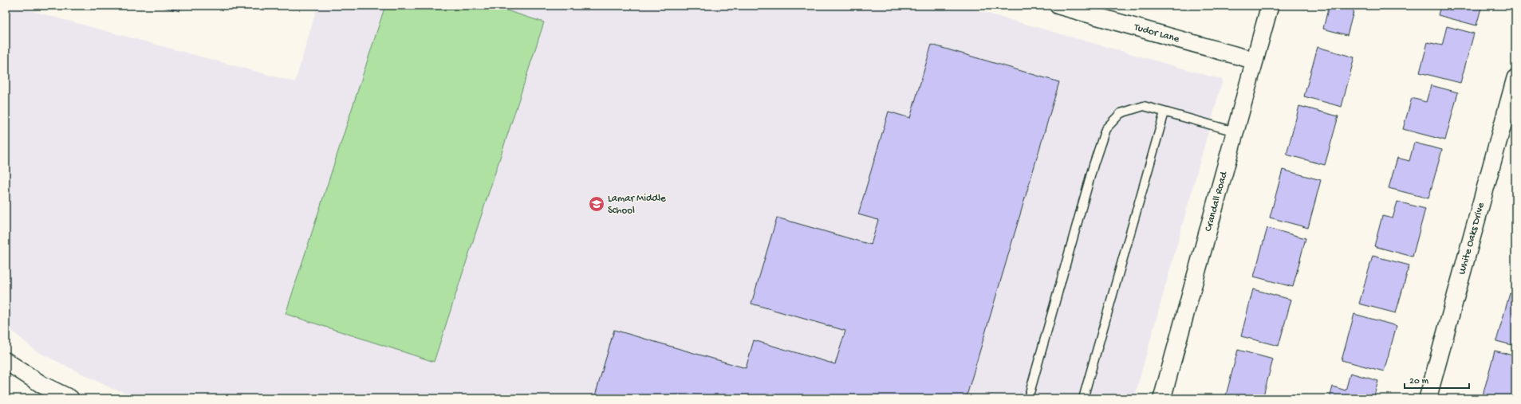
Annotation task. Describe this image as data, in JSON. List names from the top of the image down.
{
  "streets": {
    "street": ["Tudor Lane", "Crandall Road", "White Oaks Drive"]
  },
  "crossings": [
    ["Tudor Lane", "Crandall Road"]
  ],
  "places": {
    "school or university": ["Lamar Middle School"]
  },
  "scale_bar": "20 m"
}
